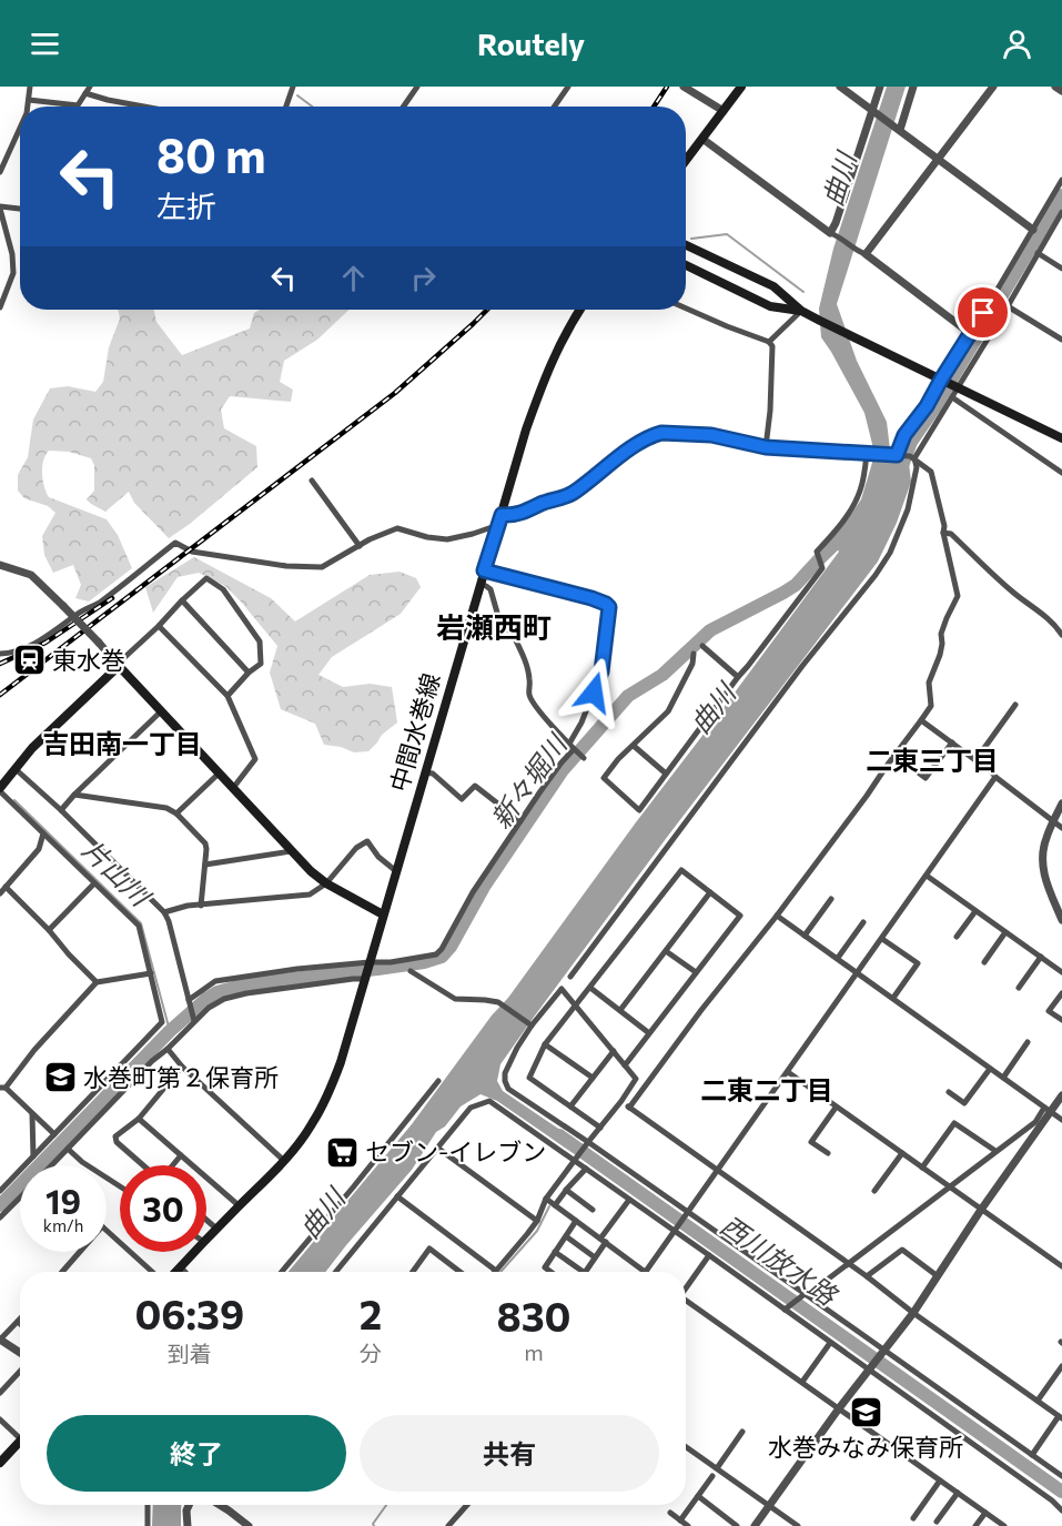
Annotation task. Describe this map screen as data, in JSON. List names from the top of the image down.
{
  "streets": {
    "main road": ["中間水巻線"]
  },
  "districts": [
    "岩瀬西町",
    "吉田南一丁目",
    "二東三丁目",
    "二東二丁目"
  ],
  "water": [
    "曲川",
    "新々堀川",
    "片山川",
    "西川放水路"
  ],
  "places": {
    "station": ["東水巻"],
    "school or university": ["水巻町第２保育所", "水巻みなみ保育所"],
    "supermarket": ["セブン-イレブン"]
  },
  "page": {
    "header": "Routely",
    "turn": ["80 m", "左折"],
    "speed": "19 km/h",
    "limit": "30",
    "eta": [
      "06:39",
      "到着",
      "2",
      "分",
      "830",
      "m"
    ],
    "buttons": ["終了", "共有"]
  }
}
